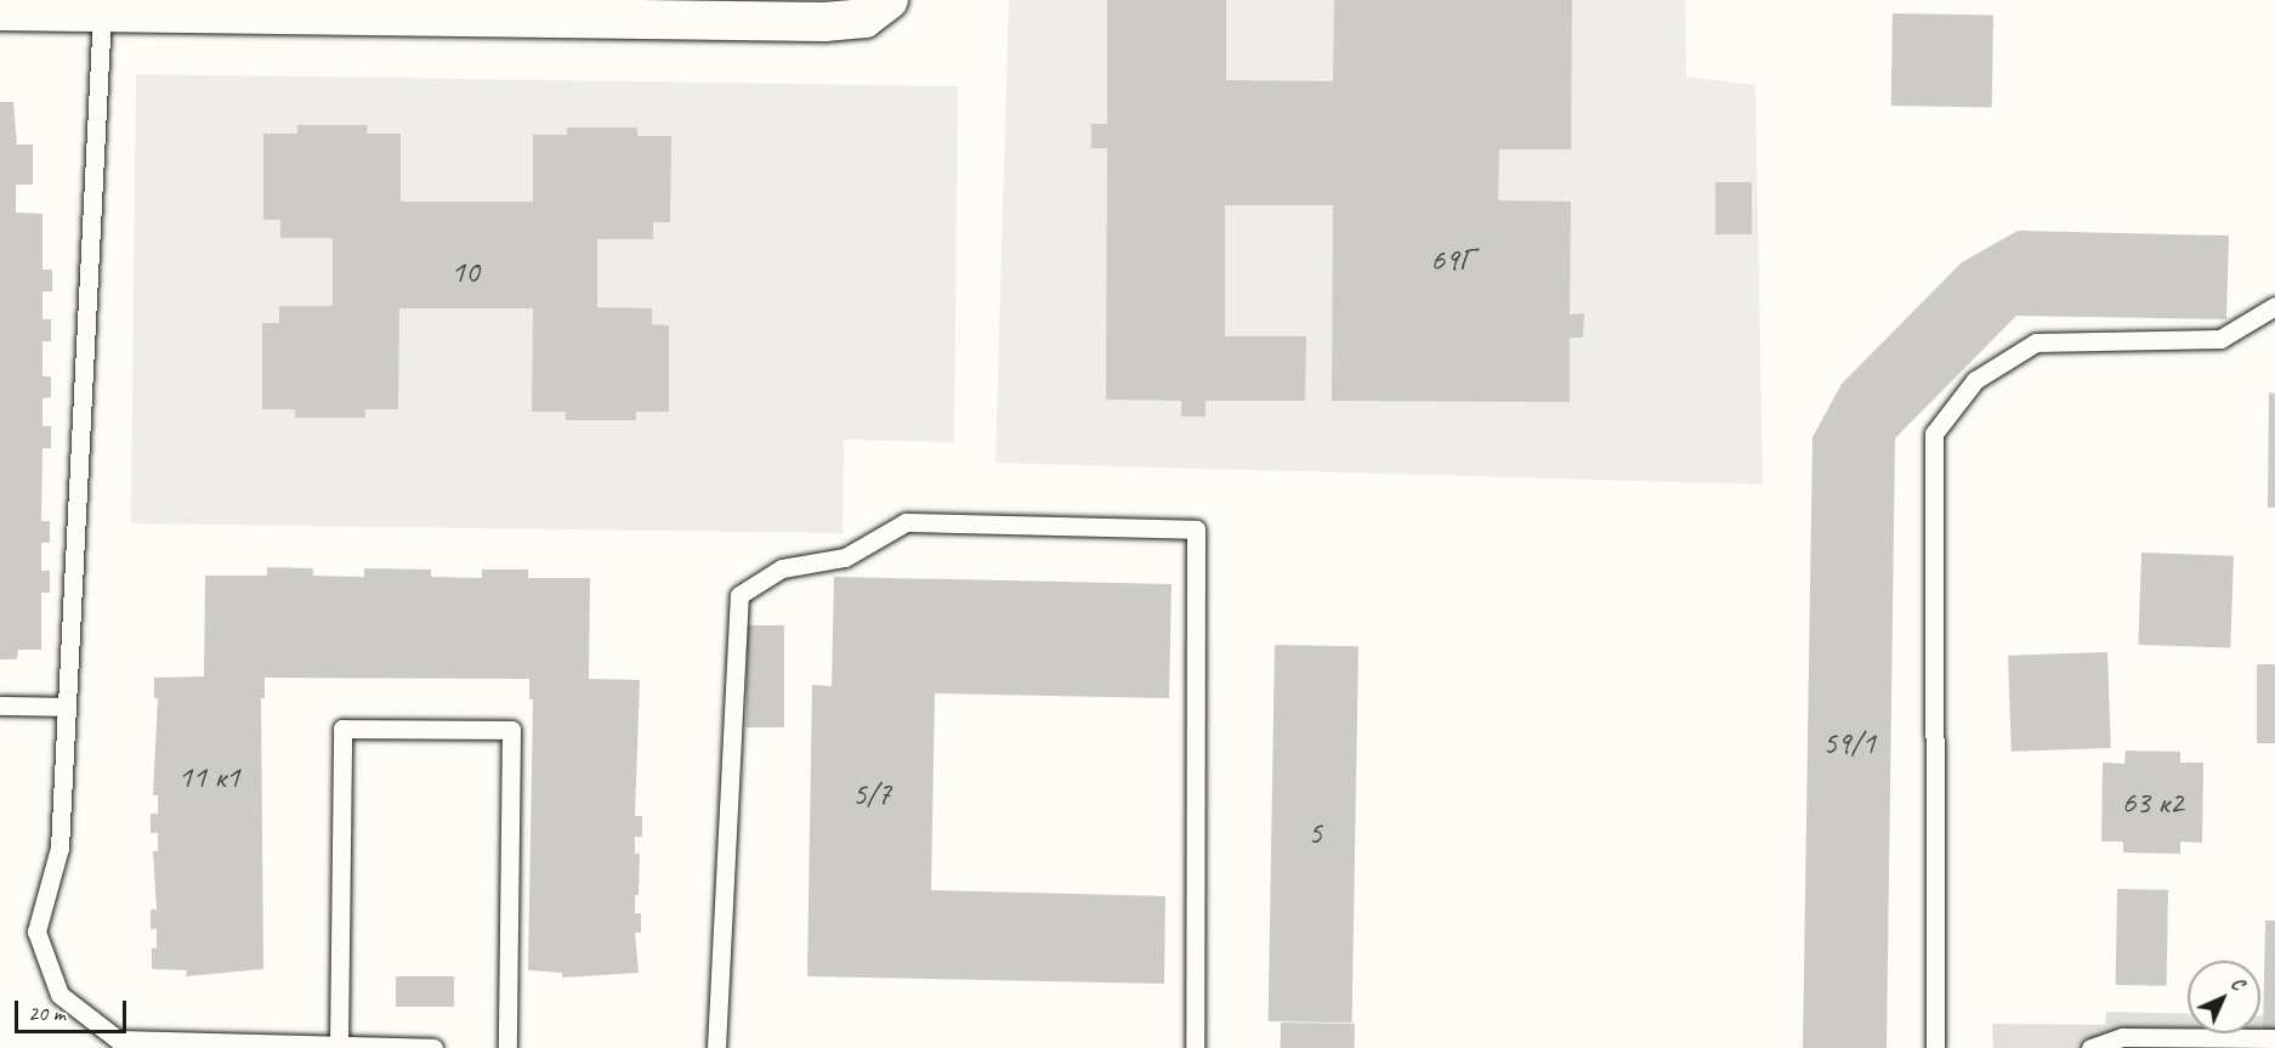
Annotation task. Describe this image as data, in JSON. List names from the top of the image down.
{
  "house_numbers": [
    "69Г",
    "10",
    "59/1",
    "11 к1",
    "5/7",
    "63 к2",
    "5"
  ],
  "scale_bar": "20 m",
  "north": "top right"
}
